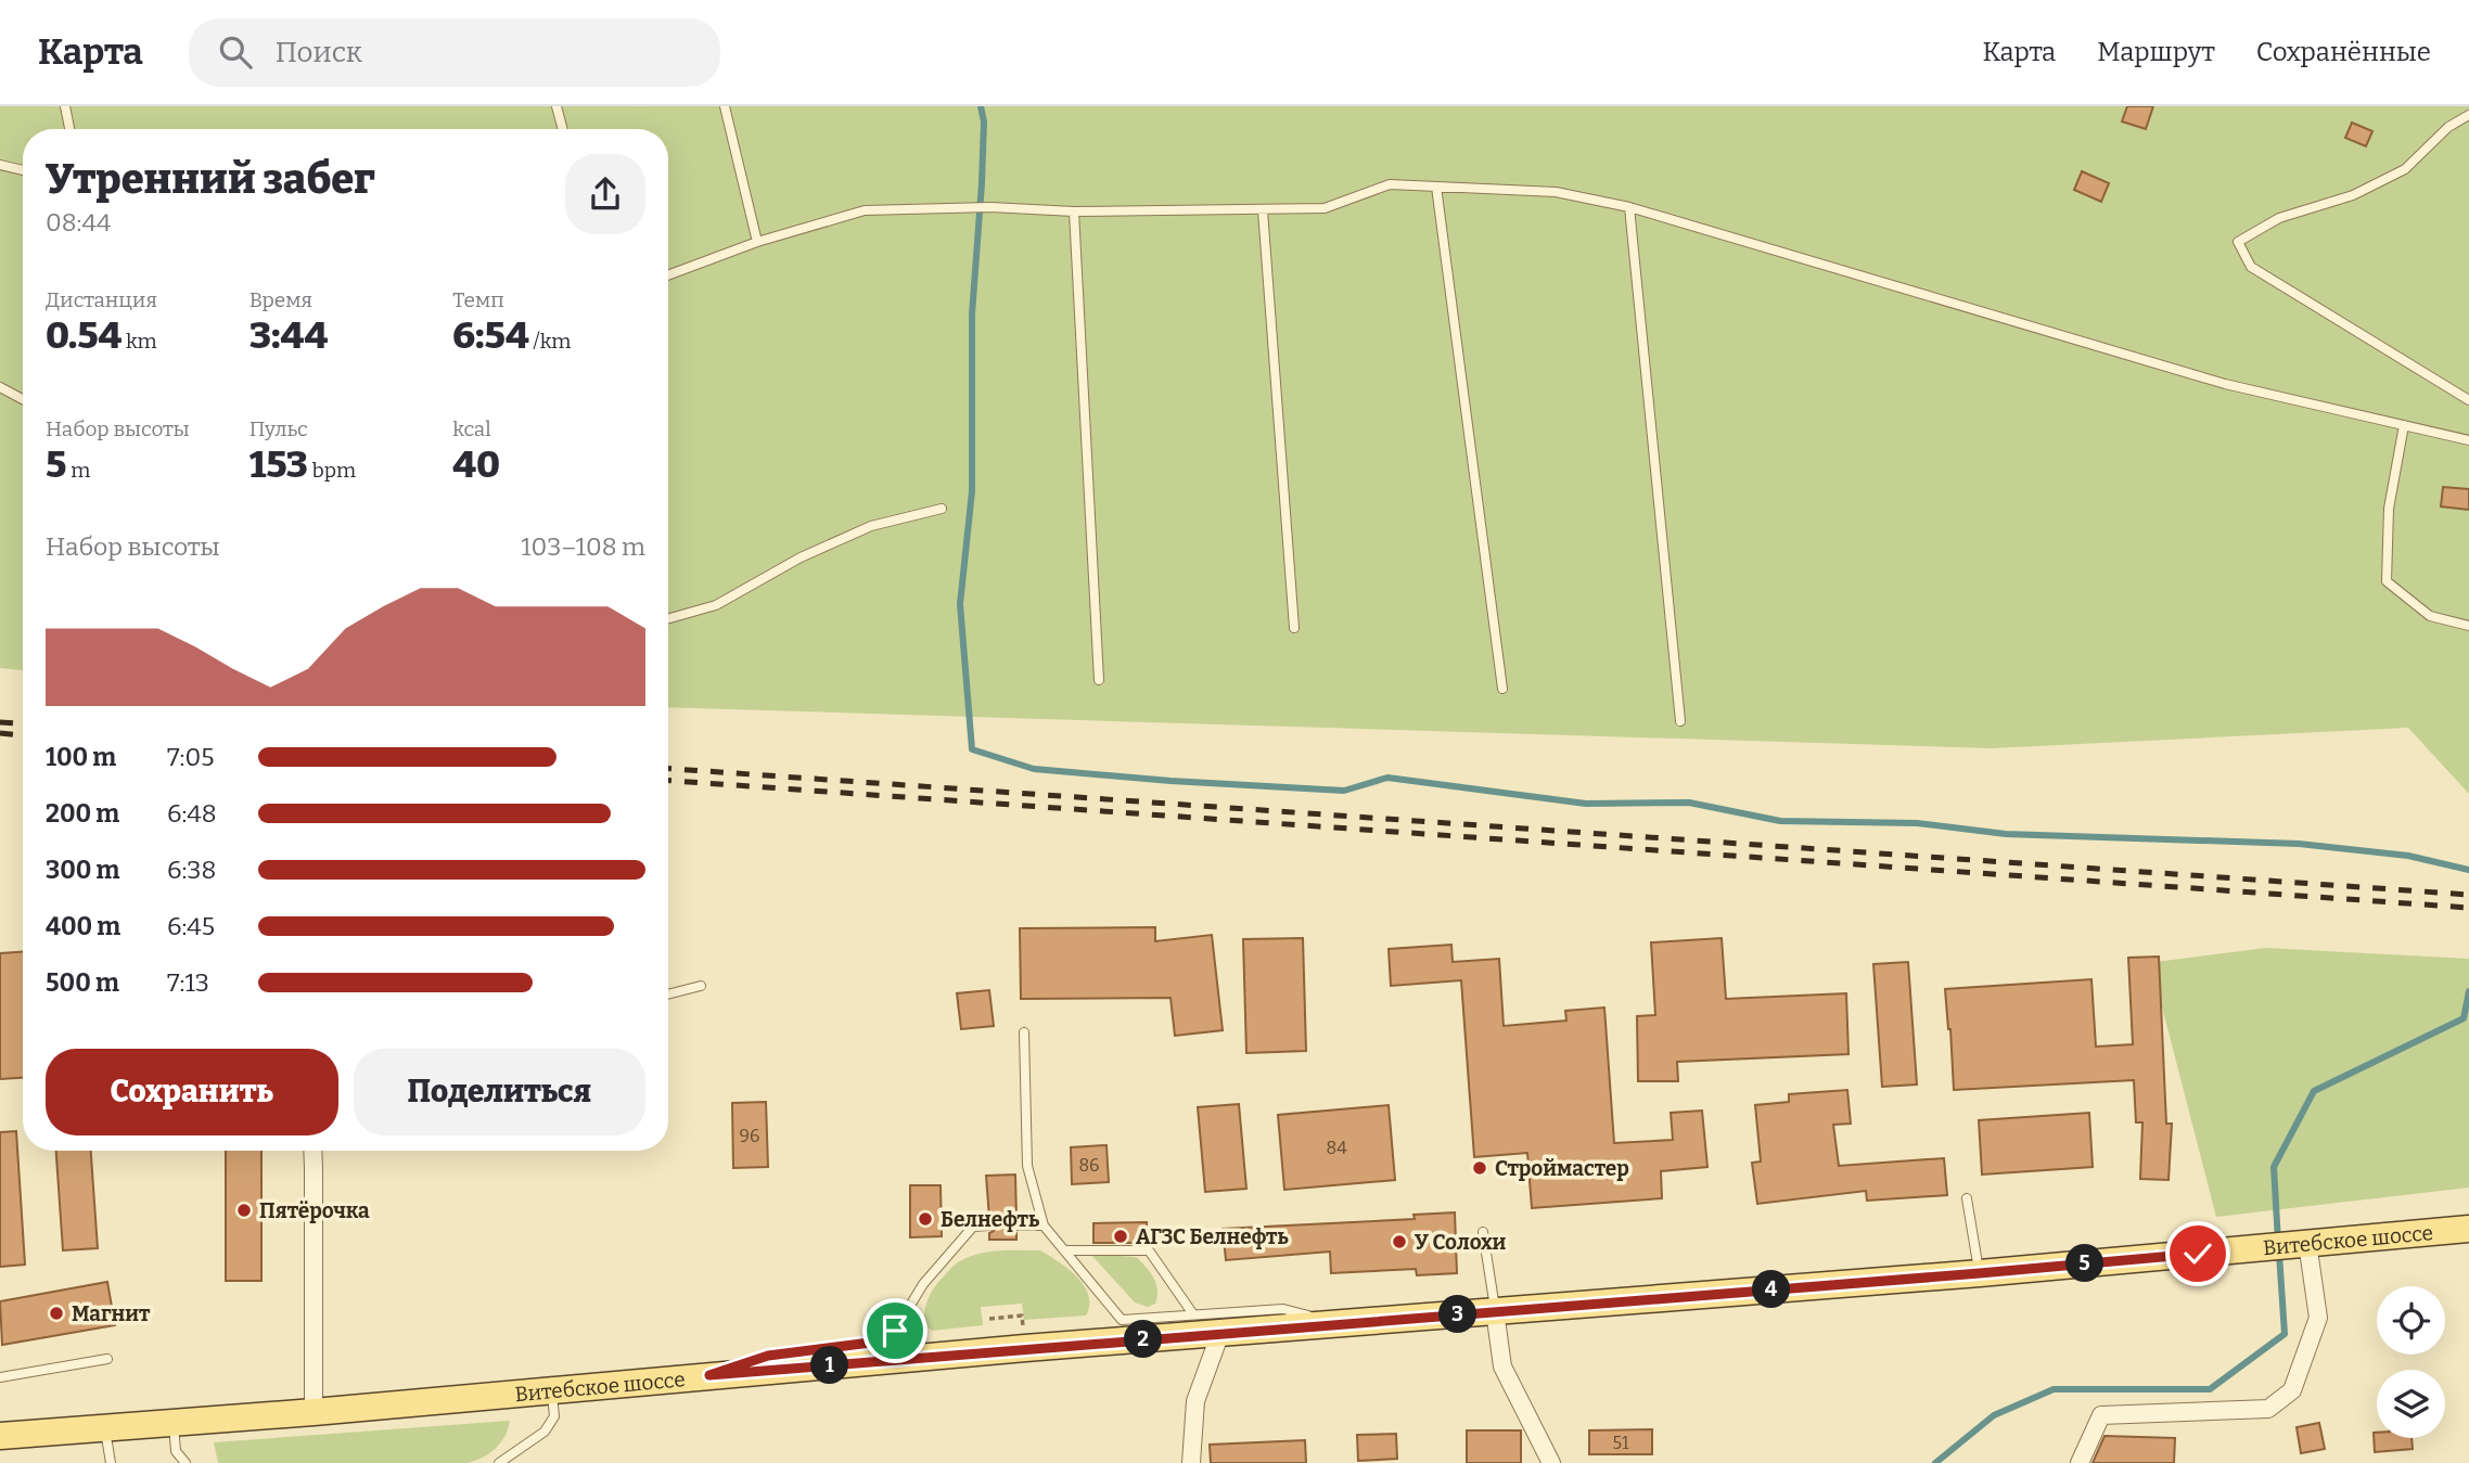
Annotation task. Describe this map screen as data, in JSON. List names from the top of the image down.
{
  "streets": {
    "main road": ["Витебское шоссе"]
  },
  "places": [
    "Строймастер",
    "Пятёрочка",
    "Белнефть",
    "АГЗС Белнефть",
    "У Солохи",
    "Магнит"
  ],
  "house_numbers": [
    "96",
    "84",
    "86",
    "51"
  ],
  "page": {
    "header": "Карта",
    "search": "Поиск",
    "nav": ["Карта", "Маршрут", "Сохранённые"],
    "heading": ["Утренний забег", "08:44"],
    "stats": [
      ["Дистанция", "0.54 km"],
      ["Время", "3:44"],
      ["Темп", "6:54 /km"],
      ["Набор высоты", "5 m"],
      ["Пульс", "153 bpm"],
      ["kcal", "40"]
    ],
    "chart": ["Набор высоты", "103–108 m"],
    "list": [
      {
        "name": "100 m",
        "note": "7:05"
      },
      {
        "name": "200 m",
        "note": "6:48"
      },
      {
        "name": "300 m",
        "note": "6:38"
      },
      {
        "name": "400 m",
        "note": "6:45"
      },
      {
        "name": "500 m",
        "note": "7:13"
      }
    ],
    "buttons": ["Сохранить", "Поделиться"],
    "pins": [
      "5",
      "4",
      "3",
      "2",
      "1"
    ]
  }
}
